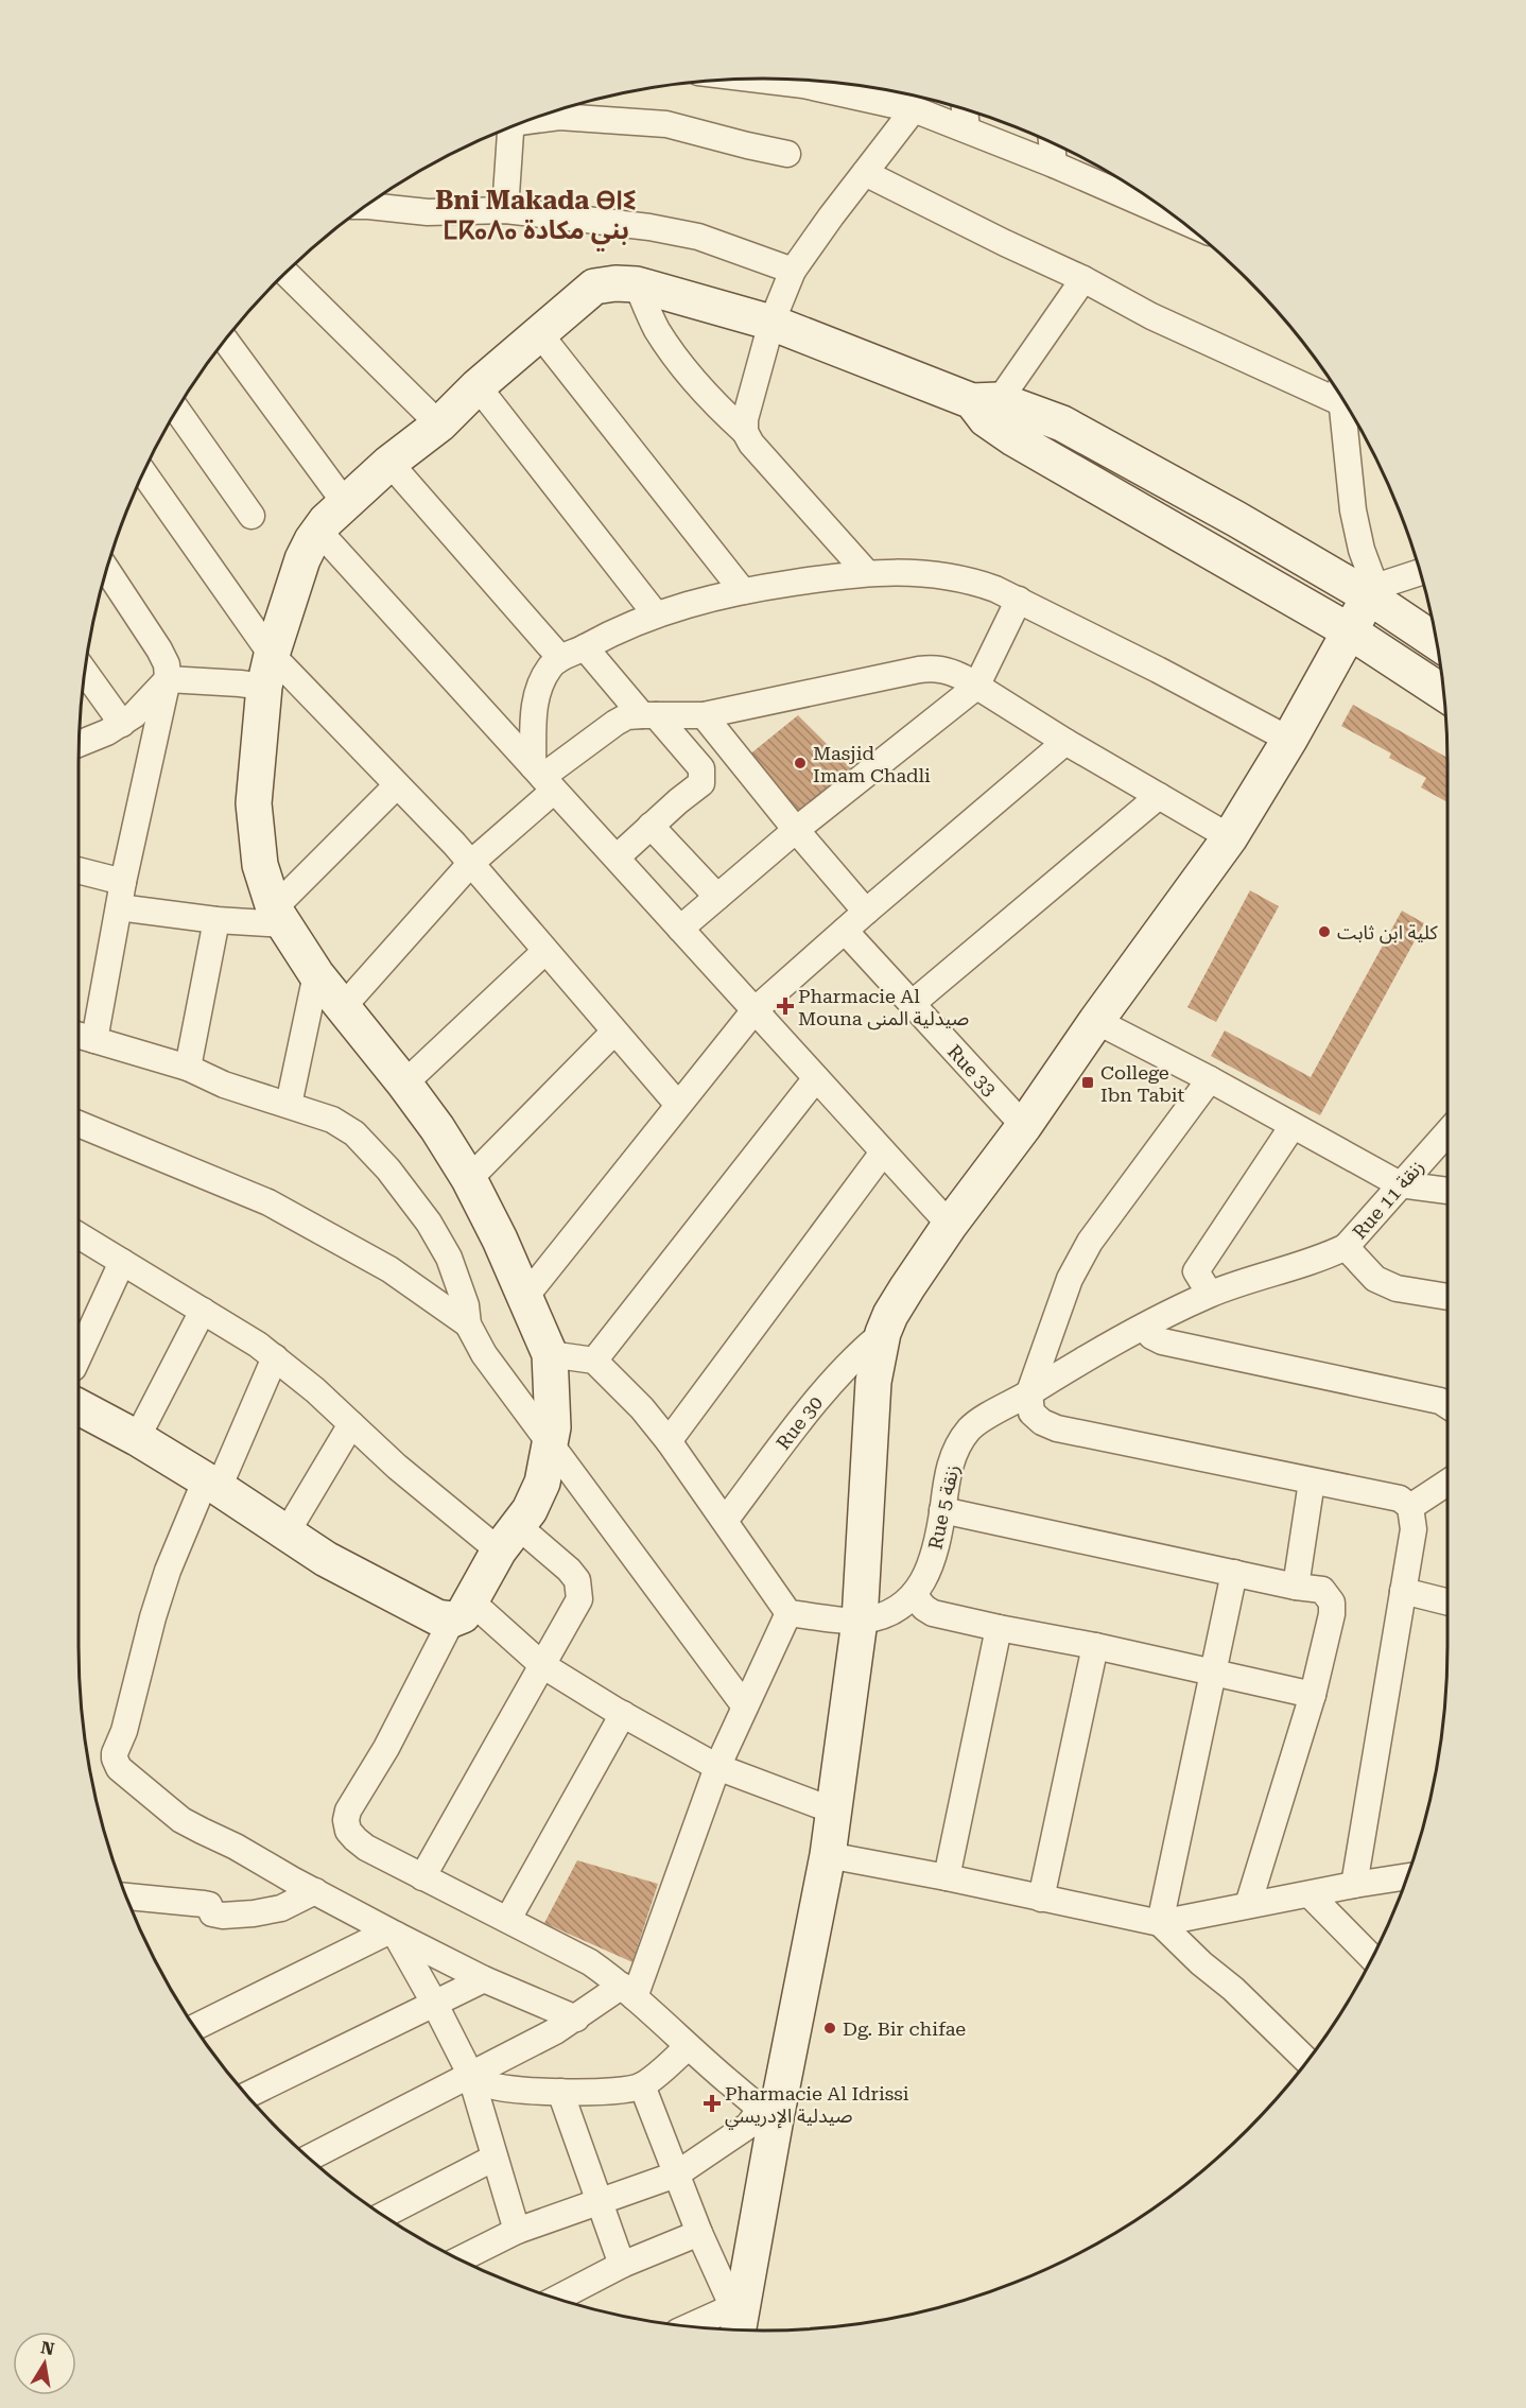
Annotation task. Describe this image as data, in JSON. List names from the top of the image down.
{
  "streets": {
    "street": [
      "Rue 33",
      "Rue 11 زنقة",
      "Rue 30",
      "Rue 5 زنقة"
    ]
  },
  "crossings": [
    ["Rue 11 زنقة", "Rue 5 زنقة"]
  ],
  "districts": ["Bni Makada ⴱⵏⵉ ⵎⴽⴰⴷⴰ بني مكادة"],
  "places": {
    "other": ["Masjid Imam Chadli", "كلية ابن ثابت", "Dg. Bir chifae"],
    "health": ["Pharmacie Al Mouna صيدلية المنى", "Pharmacie Al Idrissi صيدلية الإدريسي"],
    "transit": ["College Ibn Tabit"]
  },
  "north": "top"
}
